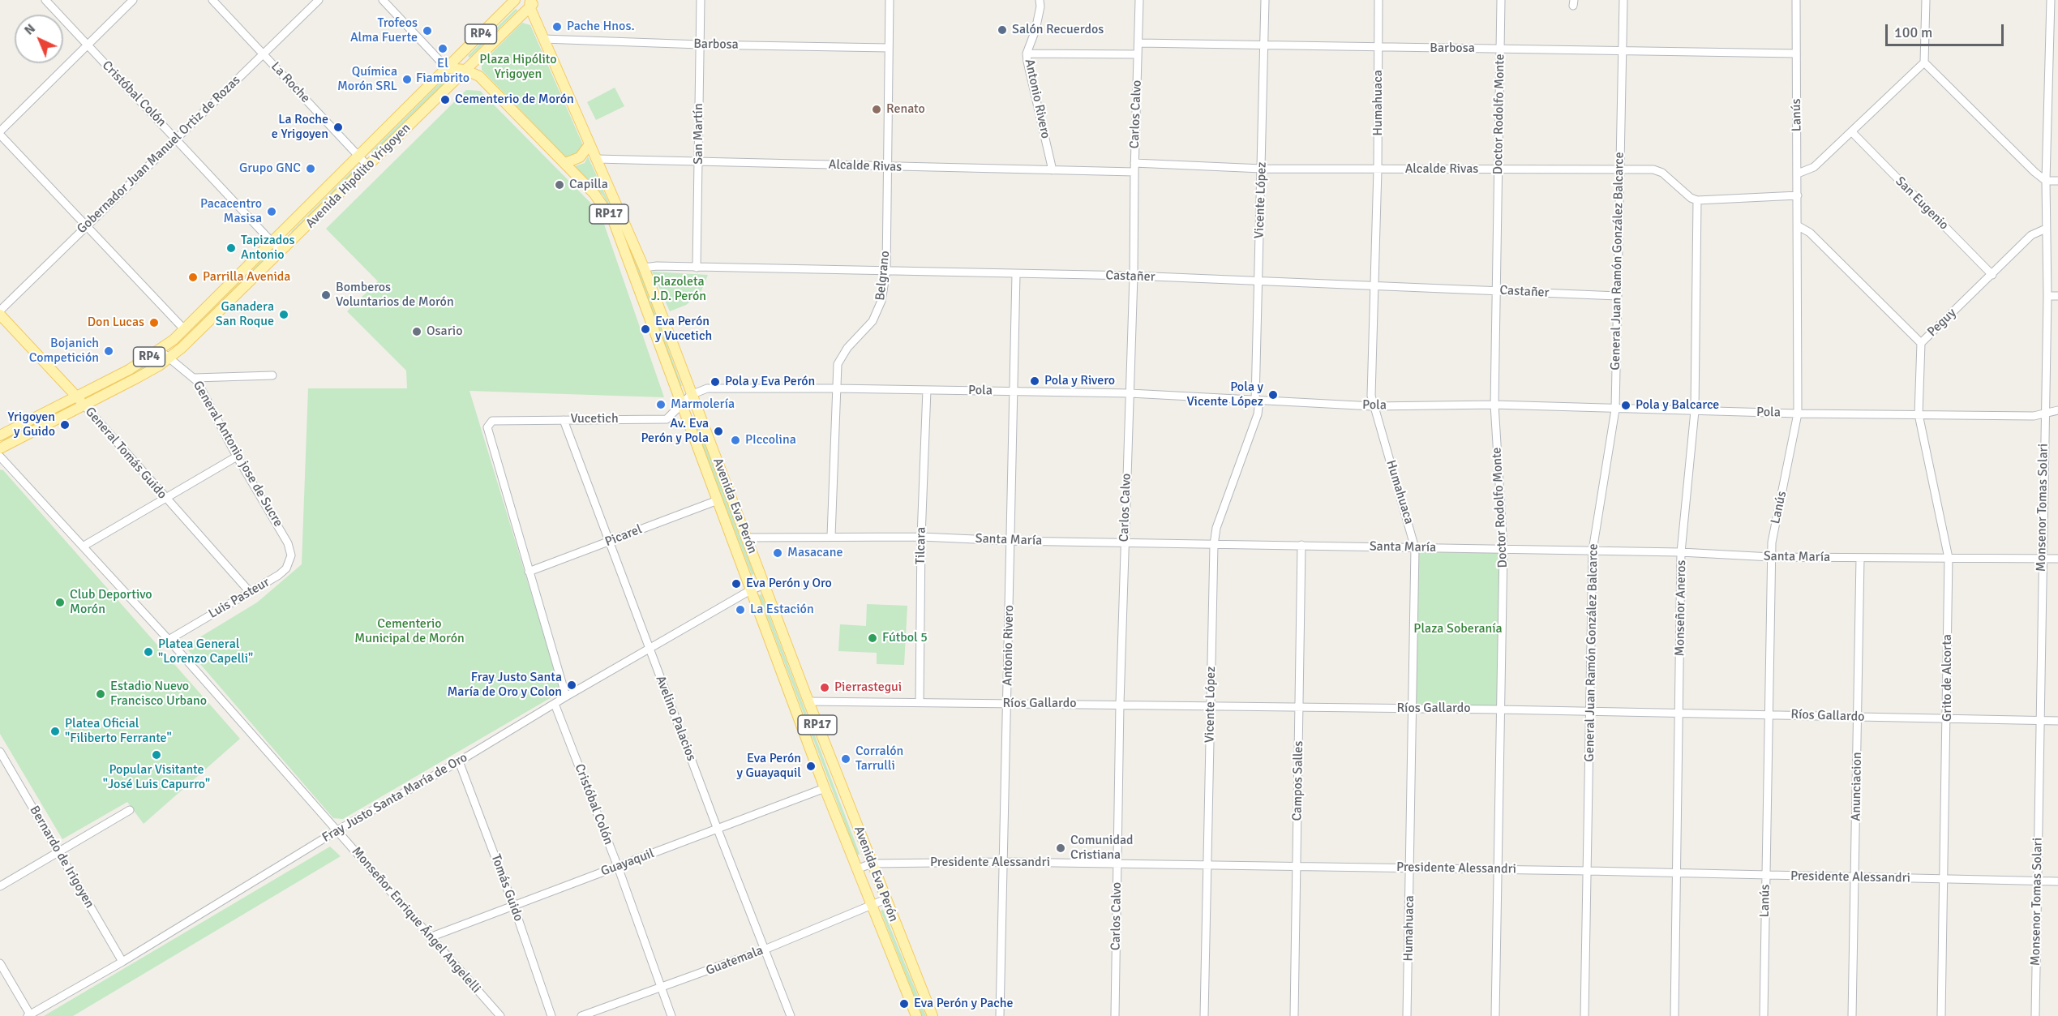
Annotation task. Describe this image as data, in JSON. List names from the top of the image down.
{
  "streets": {
    "main road": [
      "RP4",
      "Avenida Hipólito Yrigoyen",
      "RP17",
      "General Tomás Guido",
      "Avenida Eva Perón"
    ],
    "street": [
      "Barbosa",
      "La Roche",
      "Cristóbal Colón",
      "Antonio Rivero",
      "Humahuaca",
      "Carlos Calvo",
      "Doctor Rodolfo Monte",
      "Lanús",
      "San Martín",
      "Gobernador Juan Manuel Ortiz de Rozas",
      "Alcalde Rivas",
      "Vicente López",
      "San Eugenio",
      "General Juan Ramón González Balcarce",
      "Belgrano",
      "Castañer",
      "Peguy",
      "Pola",
      "Vucetich",
      "General Antonio jose de Sucre",
      "Monsenor Tomas Solari",
      "Picarel",
      "Santa María",
      "Tilcara",
      "Luis Pasteur",
      "Monseñor Aneros",
      "Grito de Alcorta",
      "Ríos Gallardo",
      "Avelino Palacios",
      "Campos Salles",
      "Anunciacion",
      "Fray Justo Santa María de Oro",
      "Bernardo de Irigoyen",
      "Guayaquil",
      "Presidente Alessandri",
      "Tomás Guido",
      "Monseñor Enrique Ángel Angelelli",
      "Guatemala"
    ]
  },
  "crossings": [
    ["Barbosa", "Humahuaca"],
    ["Barbosa", "Carlos Calvo"],
    ["Barbosa", "Doctor Rodolfo Monte"],
    ["Barbosa", "Lanús"],
    ["Barbosa", "San Martín"],
    ["Barbosa", "Vicente López"],
    ["Barbosa", "General Juan Ramón González Balcarce"],
    ["Barbosa", "Belgrano"],
    ["Barbosa", "Avenida Eva Perón"],
    ["La Roche", "Gobernador Juan Manuel Ortiz de Rozas"],
    ["La Roche", "Avenida Hipólito Yrigoyen"],
    ["Cristóbal Colón", "Gobernador Juan Manuel Ortiz de Rozas"],
    ["Cristóbal Colón", "Avenida Hipólito Yrigoyen"],
    ["Cristóbal Colón", "Fray Justo Santa María de Oro"],
    ["Cristóbal Colón", "Guayaquil"],
    ["Cristóbal Colón", "Guatemala"],
    ["Antonio Rivero", "Alcalde Rivas"],
    ["Antonio Rivero", "Castañer"],
    ["Antonio Rivero", "Pola"],
    ["Antonio Rivero", "Santa María"],
    ["Antonio Rivero", "Ríos Gallardo"],
    ["Antonio Rivero", "Presidente Alessandri"],
    ["Humahuaca", "Alcalde Rivas"],
    ["Humahuaca", "Castañer"],
    ["Humahuaca", "Pola"],
    ["Humahuaca", "Santa María"],
    ["Humahuaca", "Ríos Gallardo"],
    ["Humahuaca", "Presidente Alessandri"],
    ["Carlos Calvo", "Alcalde Rivas"],
    ["Carlos Calvo", "Castañer"],
    ["Carlos Calvo", "Pola"],
    ["Carlos Calvo", "Santa María"],
    ["Carlos Calvo", "Ríos Gallardo"],
    ["Carlos Calvo", "Presidente Alessandri"],
    ["Doctor Rodolfo Monte", "Alcalde Rivas"],
    ["Doctor Rodolfo Monte", "Castañer"],
    ["Doctor Rodolfo Monte", "Pola"],
    ["Doctor Rodolfo Monte", "Santa María"],
    ["Doctor Rodolfo Monte", "Ríos Gallardo"],
    ["Doctor Rodolfo Monte", "Presidente Alessandri"],
    ["Lanús", "Peguy"],
    ["Lanús", "Pola"],
    ["Lanús", "Santa María"],
    ["Lanús", "Ríos Gallardo"],
    ["Lanús", "Presidente Alessandri"],
    ["San Martín", "Alcalde Rivas"],
    ["San Martín", "Castañer"],
    ["Alcalde Rivas", "Vicente López"],
    ["Alcalde Rivas", "General Juan Ramón González Balcarce"],
    ["Alcalde Rivas", "Belgrano"],
    ["Alcalde Rivas", "Avenida Eva Perón"],
    ["Alcalde Rivas", "Monseñor Aneros"],
    ["Avenida Hipólito Yrigoyen", "General Tomás Guido"],
    ["Avenida Hipólito Yrigoyen", "General Antonio jose de Sucre"],
    ["Avenida Hipólito Yrigoyen", "Avenida Eva Perón"],
    ["Vicente López", "Castañer"],
    ["Vicente López", "Pola"],
    ["Vicente López", "Santa María"],
    ["Vicente López", "Ríos Gallardo"],
    ["Vicente López", "Presidente Alessandri"],
    ["San Eugenio", "Peguy"],
    ["General Juan Ramón González Balcarce", "Castañer"],
    ["General Juan Ramón González Balcarce", "Pola"],
    ["General Juan Ramón González Balcarce", "Santa María"],
    ["General Juan Ramón González Balcarce", "Ríos Gallardo"],
    ["General Juan Ramón González Balcarce", "Presidente Alessandri"],
    ["Belgrano", "Castañer"],
    ["Belgrano", "Pola"],
    ["Belgrano", "Santa María"],
    ["Castañer", "Avenida Eva Perón"],
    ["Peguy", "Monsenor Tomas Solari"],
    ["Peguy", "Grito de Alcorta"],
    ["Pola", "Vucetich"],
    ["Pola", "Avenida Eva Perón"],
    ["Pola", "Monsenor Tomas Solari"],
    ["Pola", "Tilcara"],
    ["Pola", "Monseñor Aneros"],
    ["Pola", "Grito de Alcorta"],
    ["Vucetich", "Avenida Eva Perón"],
    ["Vucetich", "Picarel"],
    ["Vucetich", "Avelino Palacios"],
    ["General Tomás Guido", "Luis Pasteur"],
    ["General Antonio jose de Sucre", "Luis Pasteur"],
    ["Avenida Eva Perón", "Picarel"],
    ["Avenida Eva Perón", "Santa María"],
    ["Avenida Eva Perón", "Ríos Gallardo"],
    ["Avenida Eva Perón", "Fray Justo Santa María de Oro"],
    ["Avenida Eva Perón", "Guayaquil"],
    ["Avenida Eva Perón", "Presidente Alessandri"],
    ["Avenida Eva Perón", "Guatemala"],
    ["Monsenor Tomas Solari", "Santa María"],
    ["Monsenor Tomas Solari", "Ríos Gallardo"],
    ["Monsenor Tomas Solari", "Presidente Alessandri"],
    ["Picarel", "Avelino Palacios"],
    ["Santa María", "Tilcara"],
    ["Santa María", "Monseñor Aneros"],
    ["Santa María", "Grito de Alcorta"],
    ["Santa María", "Campos Salles"],
    ["Santa María", "Anunciacion"],
    ["Tilcara", "Ríos Gallardo"],
    ["Luis Pasteur", "Monseñor Enrique Ángel Angelelli"],
    ["Monseñor Aneros", "Ríos Gallardo"],
    ["Monseñor Aneros", "Presidente Alessandri"],
    ["Grito de Alcorta", "Ríos Gallardo"],
    ["Grito de Alcorta", "Presidente Alessandri"],
    ["Ríos Gallardo", "Campos Salles"],
    ["Ríos Gallardo", "Anunciacion"],
    ["Avelino Palacios", "Fray Justo Santa María de Oro"],
    ["Avelino Palacios", "Guayaquil"],
    ["Avelino Palacios", "Guatemala"],
    ["Campos Salles", "Presidente Alessandri"],
    ["Anunciacion", "Presidente Alessandri"],
    ["Fray Justo Santa María de Oro", "Bernardo de Irigoyen"],
    ["Fray Justo Santa María de Oro", "Tomás Guido"],
    ["Fray Justo Santa María de Oro", "Monseñor Enrique Ángel Angelelli"],
    ["Guayaquil", "Tomás Guido"],
    ["Guayaquil", "Monseñor Enrique Ángel Angelelli"]
  ],
  "parks": [
    "Plaza Hipólito Yrigoyen",
    "Plazoleta J.D. Perón",
    "Cementerio Municipal de Morón",
    "Plaza Soberanía"
  ],
  "places": [
    "Pache Hnos.",
    "Salón Recuerdos",
    "Trofeos Alma Fuerte",
    "El Fiambrito",
    "Química Morón SRL",
    "Cementerio de Morón",
    "Renato",
    "La Roche e Yrigoyen",
    "Grupo GNC",
    "Capilla",
    "Pacacentro Masisa",
    "Tapizados Antonio",
    "Parrilla Avenida",
    "Bomberos Voluntarios de Morón",
    "Ganadera San Roque",
    "Don Lucas",
    "Eva Perón y Vucetich",
    "Osario",
    "Bojanich Competición",
    "Pola y Rivero",
    "Pola y Eva Perón",
    "Pola y Vicente López",
    "Marmolería",
    "Pola y Balcarce",
    "Yrigoyen y Guido",
    "Av. Eva Perón y Pola",
    "PIccolina",
    "Masacane",
    "Eva Perón y Oro",
    "Club Deportivo Morón",
    "La Estación",
    "Fútbol 5",
    "Platea General \"Lorenzo Capelli\"",
    "Fray Justo Santa María de Oro y Colon",
    "Pierrastegui",
    "Estadio Nuevo Francisco Urbano",
    "Platea Oficial \"Filiberto Ferrante\"",
    "Popular Visitante \"José Luis Capurro\"",
    "Corralón Tarrulli",
    "Eva Perón y Guayaquil",
    "Comunidad Cristiana",
    "Eva Perón y Pache"
  ],
  "scale_bar": "100 m",
  "north": "top left"
}
